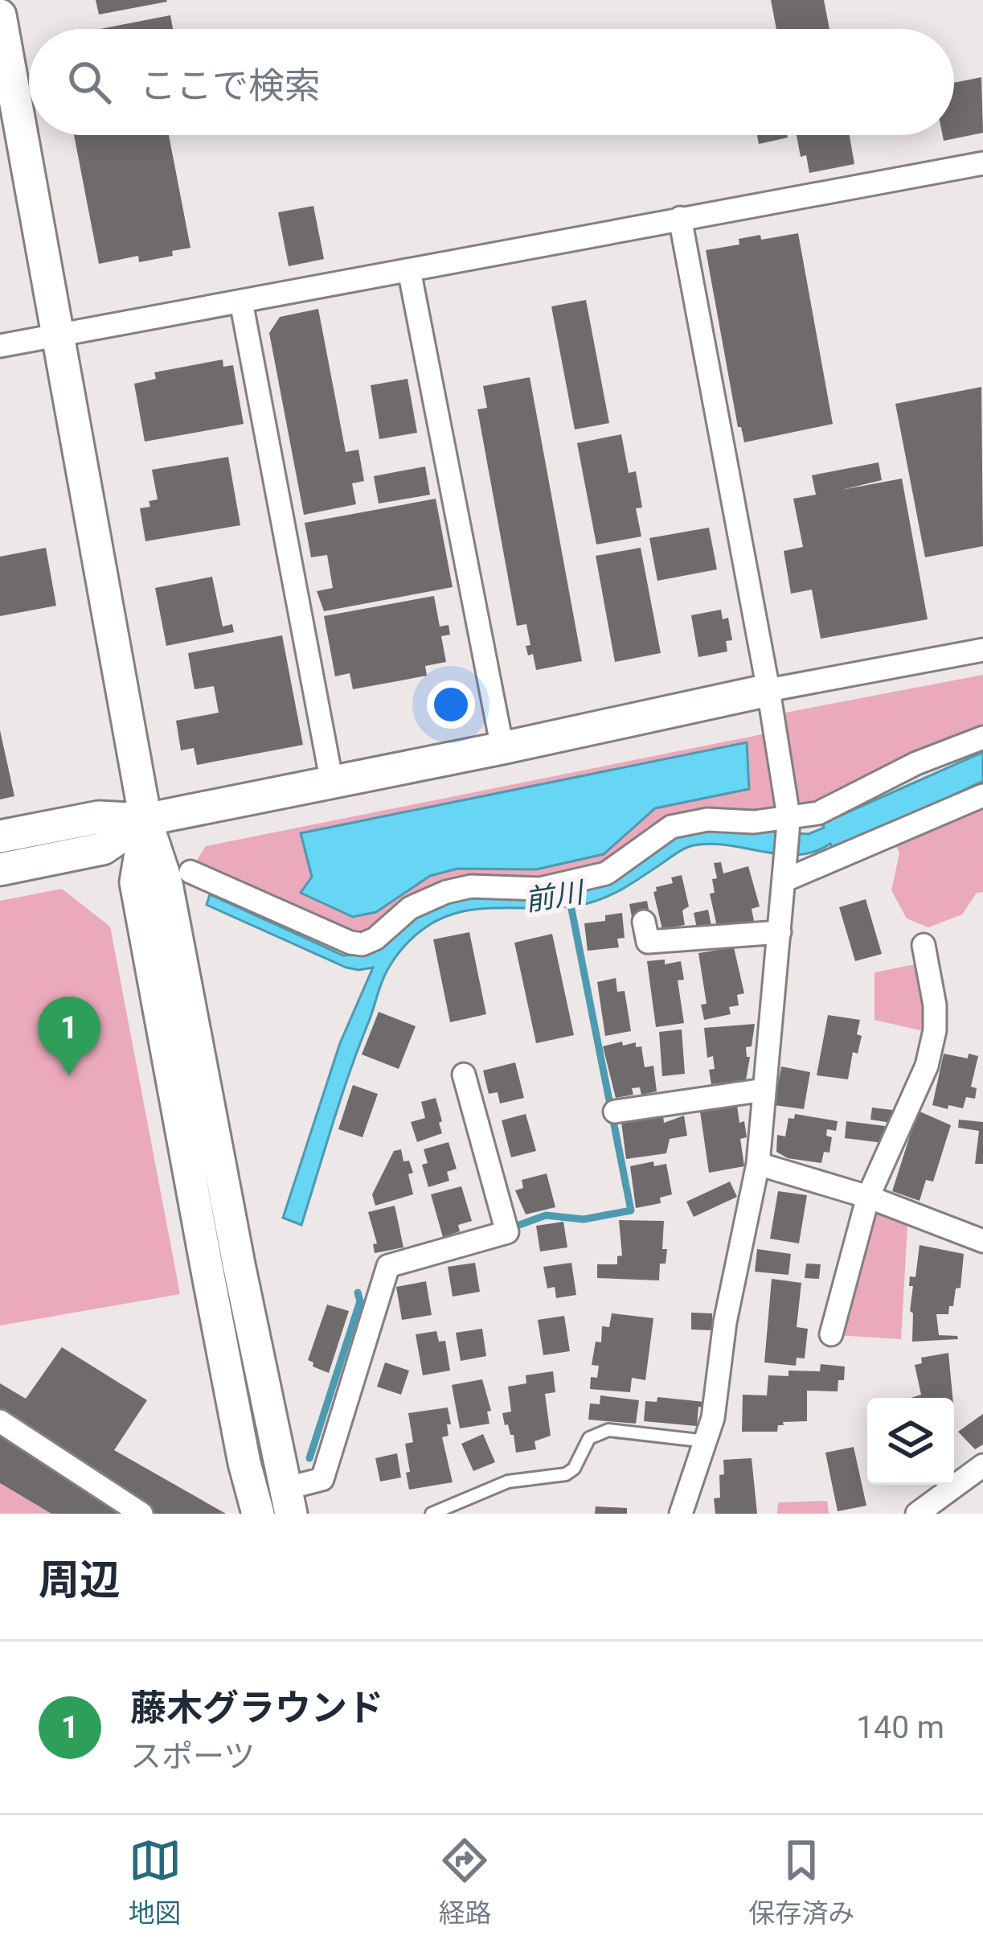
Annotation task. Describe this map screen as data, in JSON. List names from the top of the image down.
{
  "water": ["前川"],
  "page": {
    "search": "ここで検索",
    "pins": "1",
    "heading": "周辺",
    "list": [
      {
        "mark": "1",
        "name": "藤木グラウンド",
        "note": "スポーツ",
        "value": "140 m"
      }
    ],
    "nav": ["地図", "経路", "保存済み"]
  }
}
